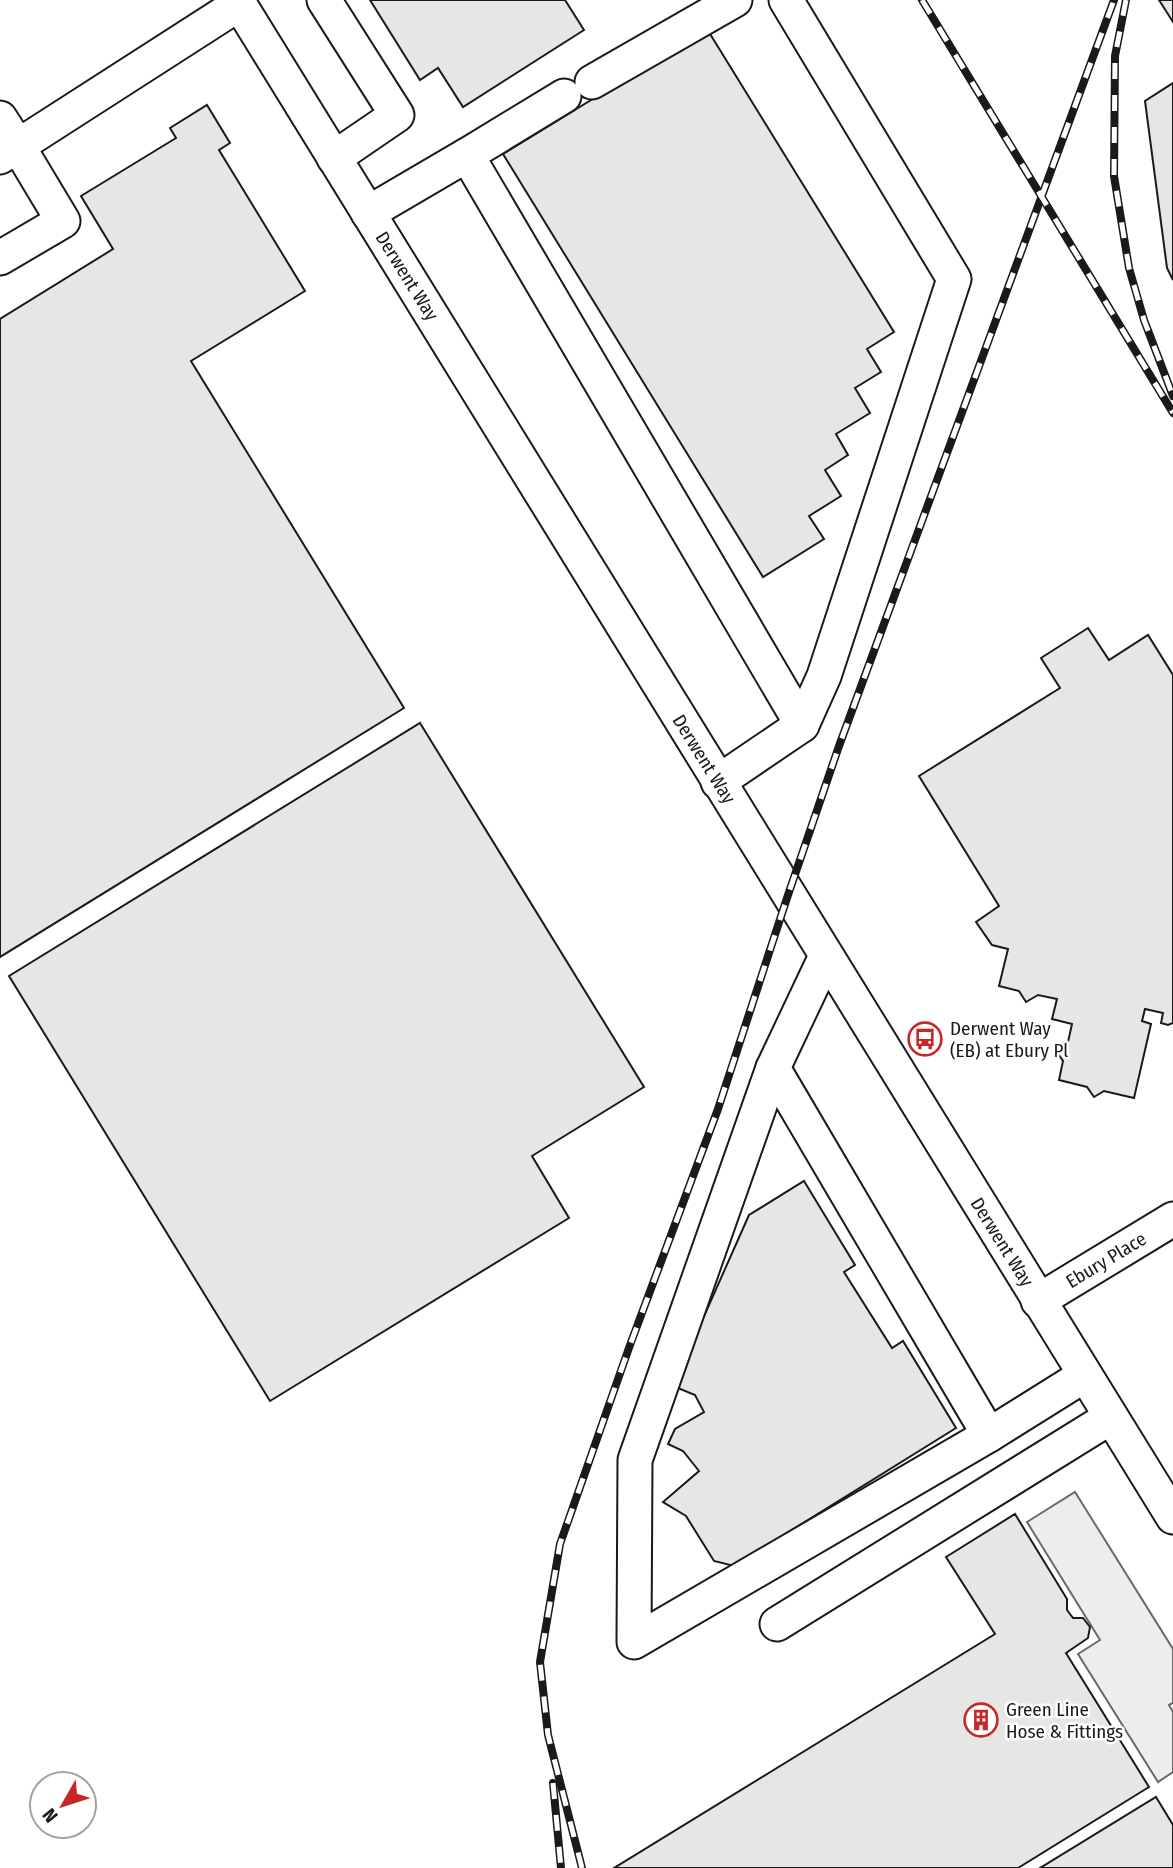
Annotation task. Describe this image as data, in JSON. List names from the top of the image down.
{
  "streets": {
    "street": ["Derwent Way", "Ebury Place"]
  },
  "crossings": [
    ["Derwent Way", "Ebury Place"]
  ],
  "places": {
    "bus stop": ["Derwent Way (EB) at Ebury Pl"],
    "building": ["Green Line Hose & Fittings"]
  },
  "north": "bottom left"
}
